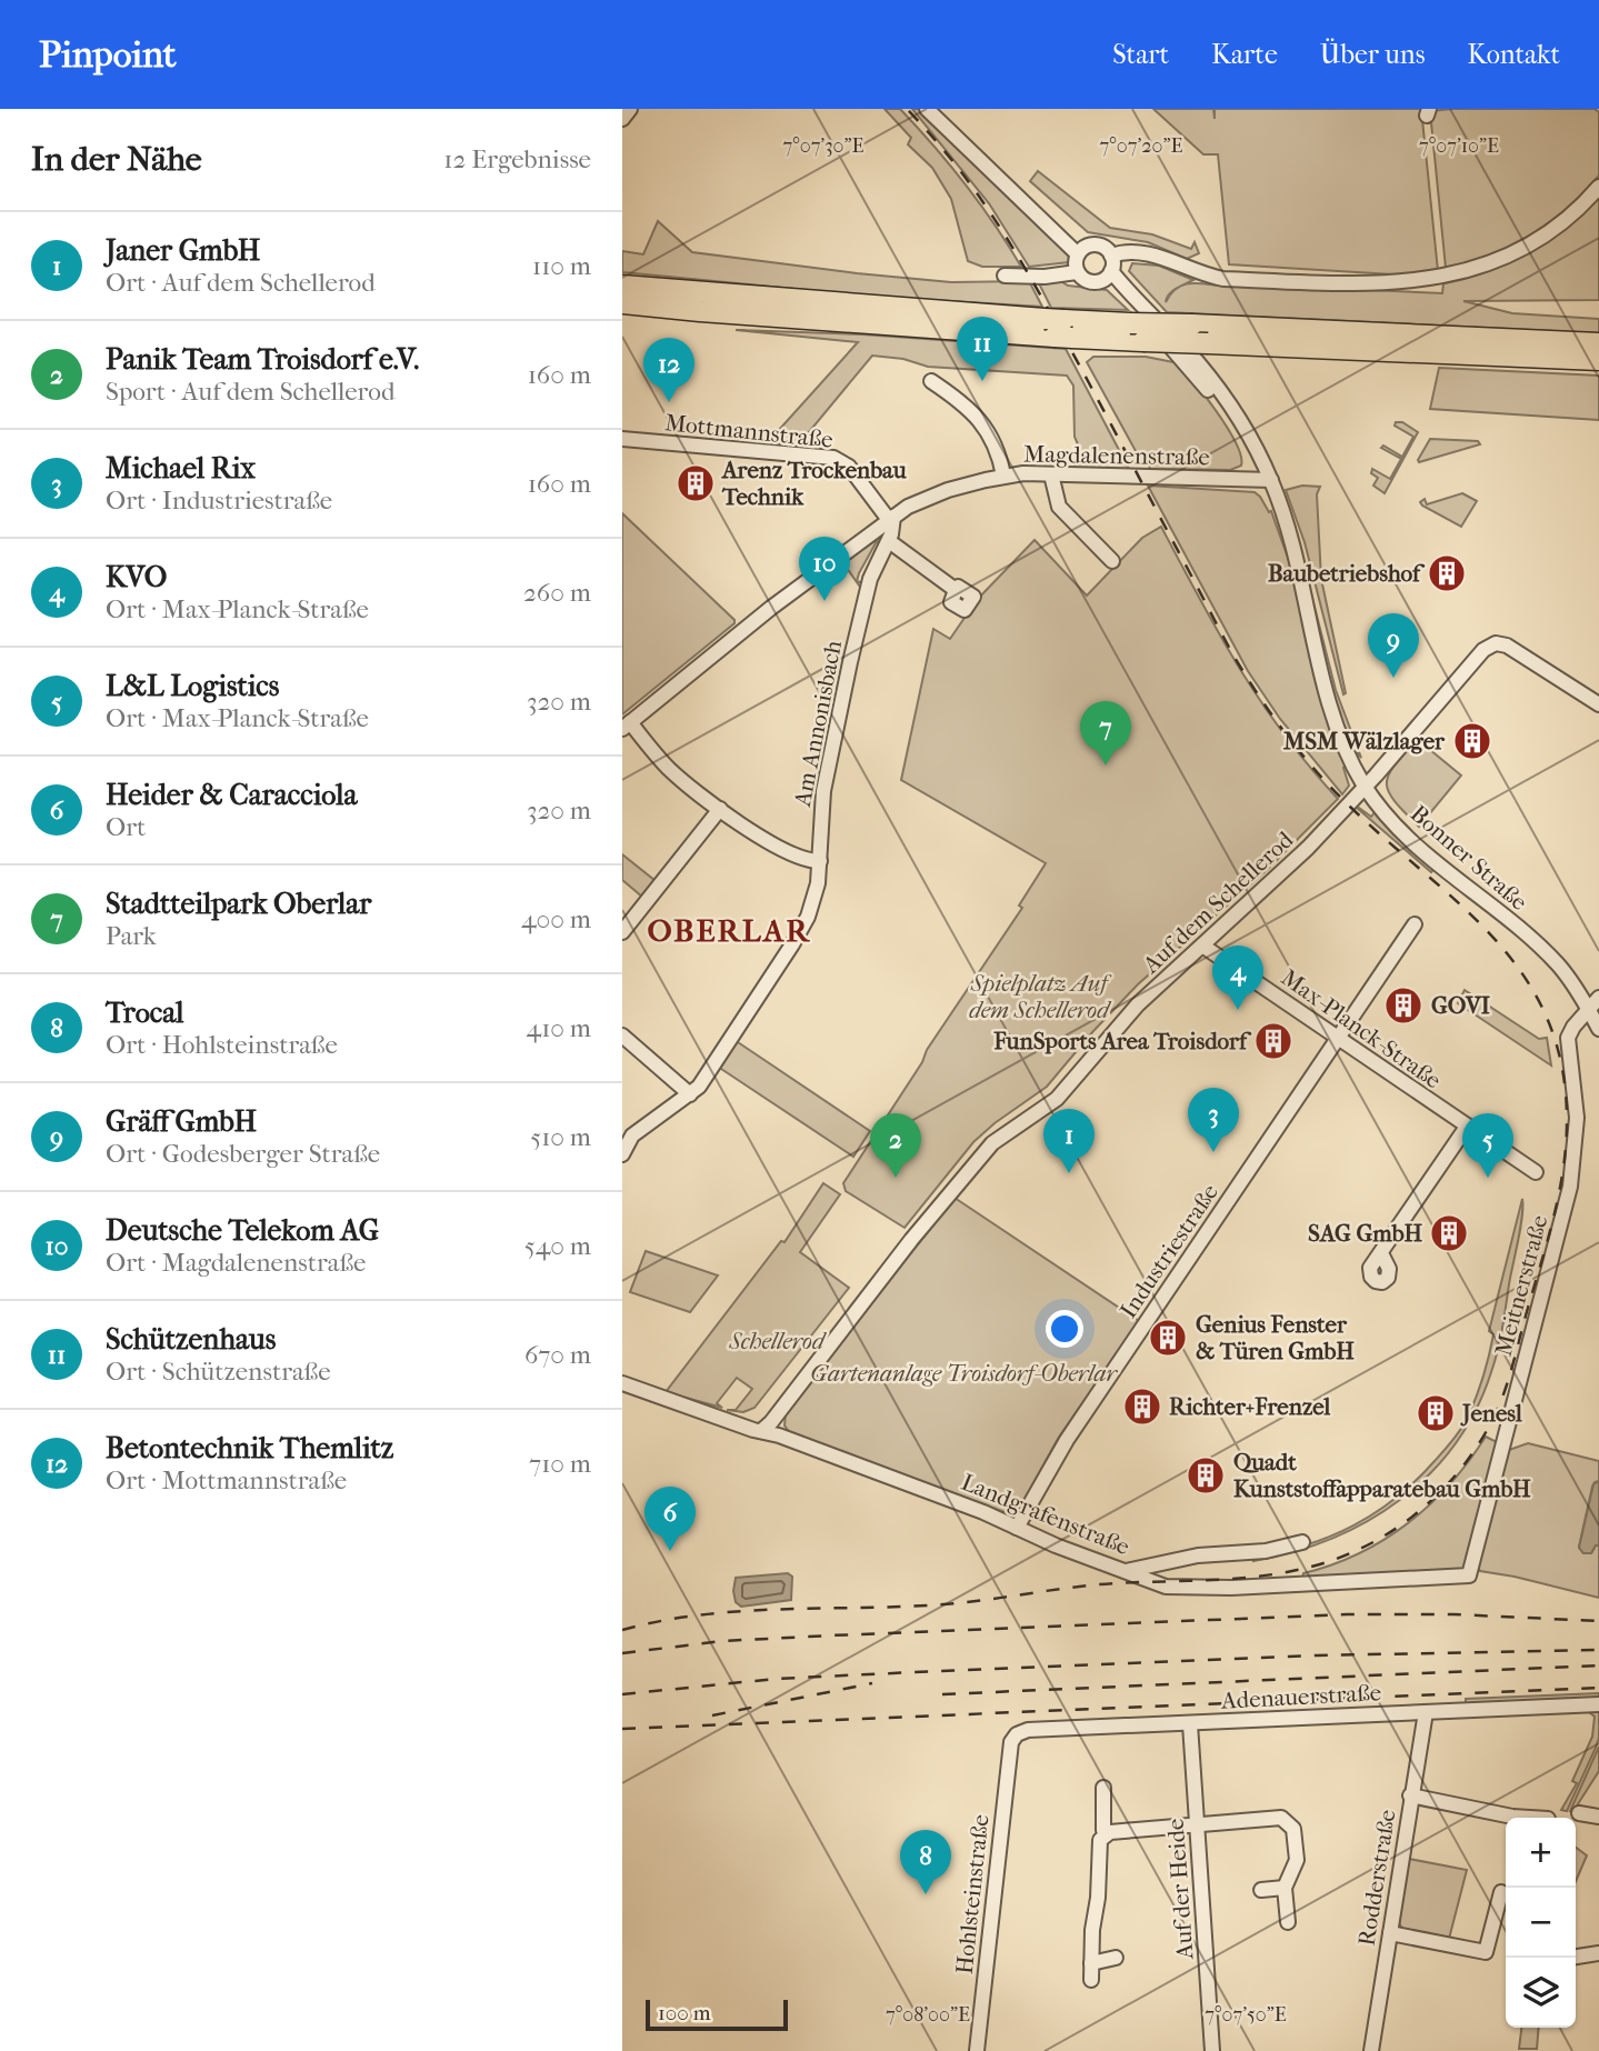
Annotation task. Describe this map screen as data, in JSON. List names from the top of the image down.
{
  "streets": {
    "street": [
      "Mottmannstraße",
      "Magdalenenstraße",
      "Am Annonisbach",
      "Bonner Straße",
      "Auf dem Schellerod",
      "Max-Planck-Straße",
      "Industriestraße",
      "Meitnerstraße",
      "Landgrafenstraße",
      "Adenauerstraße",
      "Rodderstraße",
      "Auf der Heide",
      "Hohlsteinstraße"
    ]
  },
  "crossings": [
    ["Mottmannstraße", "Magdalenenstraße"],
    ["Mottmannstraße", "Am Annonisbach"],
    ["Magdalenenstraße", "Am Annonisbach"],
    ["Magdalenenstraße", "Bonner Straße"],
    ["Bonner Straße", "Auf dem Schellerod"],
    ["Bonner Straße", "Meitnerstraße"],
    ["Auf dem Schellerod", "Max-Planck-Straße"],
    ["Auf dem Schellerod", "Landgrafenstraße"],
    ["Max-Planck-Straße", "Industriestraße"],
    ["Industriestraße", "Landgrafenstraße"],
    ["Meitnerstraße", "Landgrafenstraße"],
    ["Adenauerstraße", "Rodderstraße"],
    ["Adenauerstraße", "Auf der Heide"],
    ["Adenauerstraße", "Hohlsteinstraße"]
  ],
  "districts": ["OBERLAR"],
  "parks": ["Spielplatz Auf dem Schellerod", "Schellerod", "Gartenanlage Troisdorf-Oberlar"],
  "places": {
    "building": [
      "Arenz Trockenbau Technik",
      "Baubetriebshof",
      "MSM Wälzlager",
      "GOVI",
      "FunSports Area Troisdorf",
      "SAG GmbH",
      "Genius Fenster & Türen GmbH",
      "Richter+Frenzel",
      "Jenesl",
      "Quadt Kunststoffapparatebau GmbH"
    ]
  },
  "scale_bar": "100 m",
  "page": {
    "header": "Pinpoint",
    "nav": [
      "Start",
      "Karte",
      "Über uns",
      "Kontakt"
    ],
    "heading": ["In der Nähe", "12 Ergebnisse"],
    "list": [
      {
        "mark": "1",
        "name": "Janer GmbH",
        "note": "Ort · Auf dem Schellerod",
        "value": "110 m"
      },
      {
        "mark": "2",
        "name": "Panik Team Troisdorf e.V.",
        "note": "Sport · Auf dem Schellerod",
        "value": "160 m"
      },
      {
        "mark": "3",
        "name": "Michael Rix",
        "note": "Ort · Industriestraße",
        "value": "160 m"
      },
      {
        "mark": "4",
        "name": "KVO",
        "note": "Ort · Max-Planck-Straße",
        "value": "260 m"
      },
      {
        "mark": "5",
        "name": "L&L Logistics",
        "note": "Ort · Max-Planck-Straße",
        "value": "320 m"
      },
      {
        "mark": "6",
        "name": "Heider & Caracciola",
        "note": "Ort",
        "value": "320 m"
      },
      {
        "mark": "7",
        "name": "Stadtteilpark Oberlar",
        "note": "Park",
        "value": "400 m"
      },
      {
        "mark": "8",
        "name": "Trocal",
        "note": "Ort · Hohlsteinstraße",
        "value": "410 m"
      },
      {
        "mark": "9",
        "name": "Gräff GmbH",
        "note": "Ort · Godesberger Straße",
        "value": "510 m"
      },
      {
        "mark": "10",
        "name": "Deutsche Telekom AG",
        "note": "Ort · Magdalenenstraße",
        "value": "540 m"
      },
      {
        "mark": "11",
        "name": "Schützenhaus",
        "note": "Ort · Schützenstraße",
        "value": "670 m"
      },
      {
        "mark": "12",
        "name": "Betontechnik Themlitz",
        "note": "Ort · Mottmannstraße",
        "value": "710 m"
      }
    ],
    "pins": [
      "11",
      "12",
      "10",
      "9",
      "7",
      "4",
      "3",
      "1",
      "2",
      "5",
      "6",
      "8"
    ],
    "map_buttons": ["+", "−"],
    "scale": "100 m"
  },
  "coordinates": [
    "7°07'30\"E",
    "7°07'20\"E",
    "7°07'10\"E",
    "7°08'00\"E",
    "7°07'50\"E"
  ]
}
